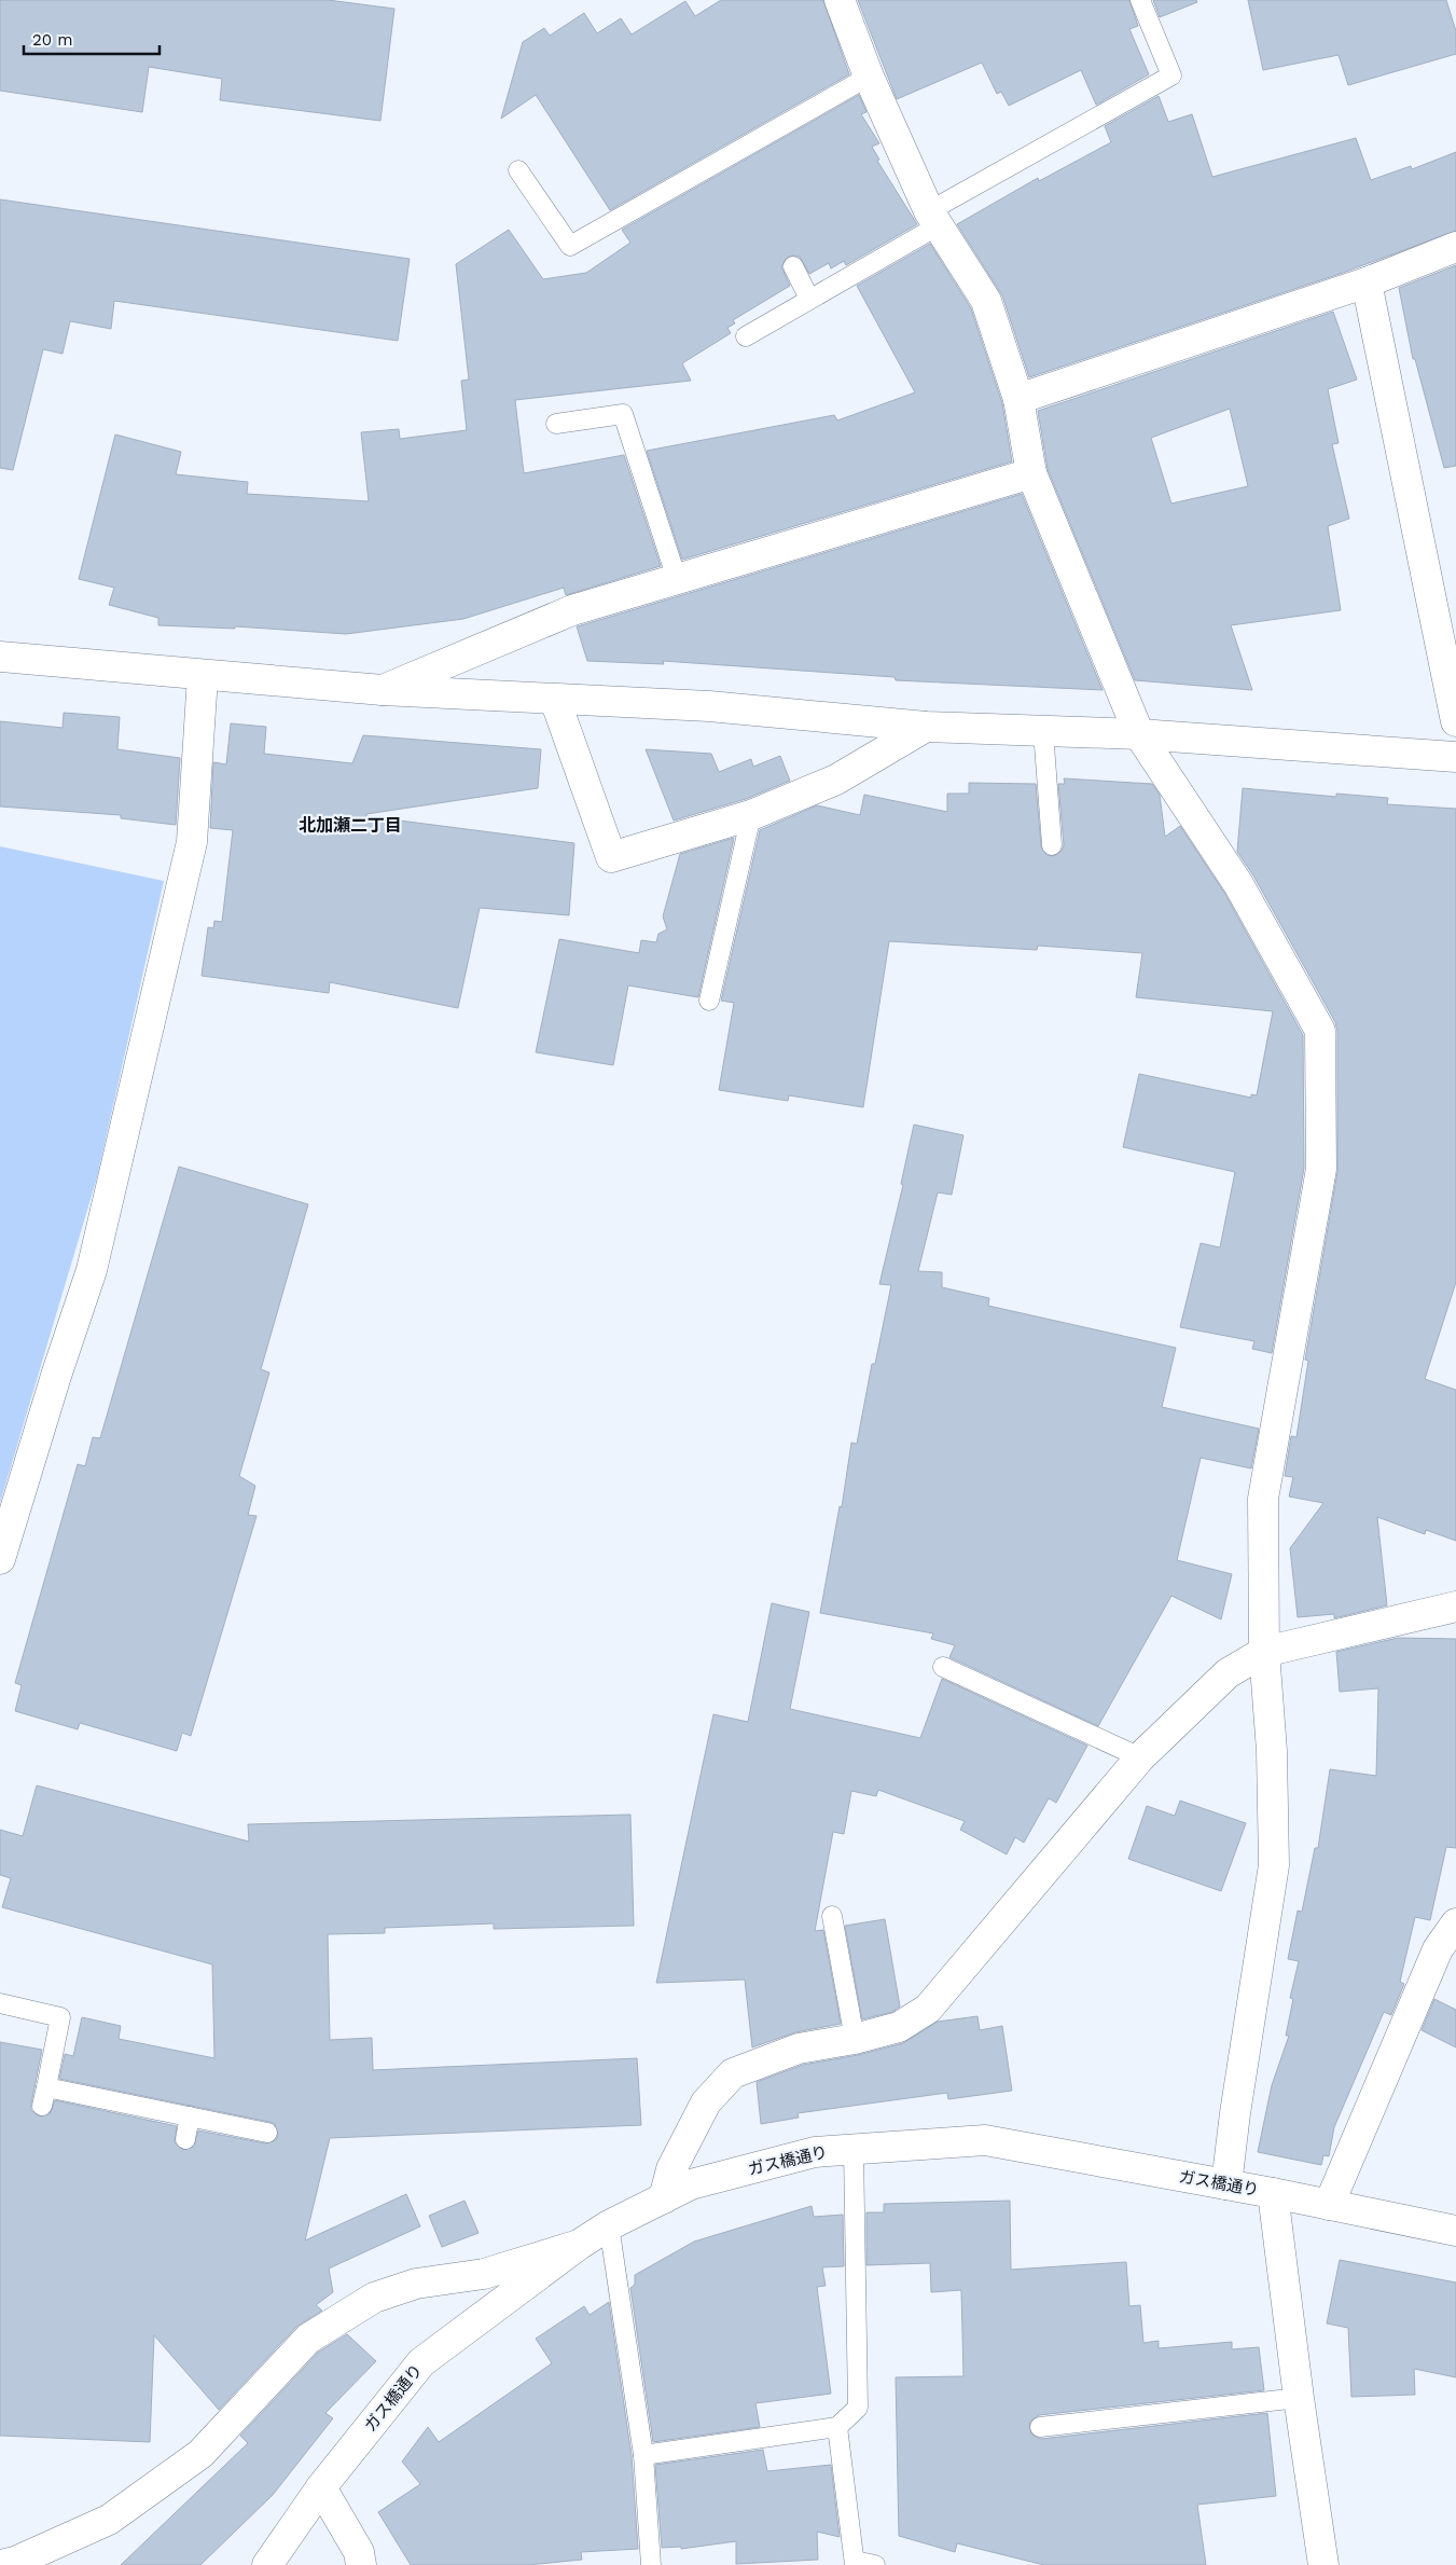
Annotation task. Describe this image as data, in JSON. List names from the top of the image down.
{
  "streets": {
    "street": ["ガス橋通り"]
  },
  "districts": ["北加瀬二丁目"],
  "scale_bar": "20 m"
}
